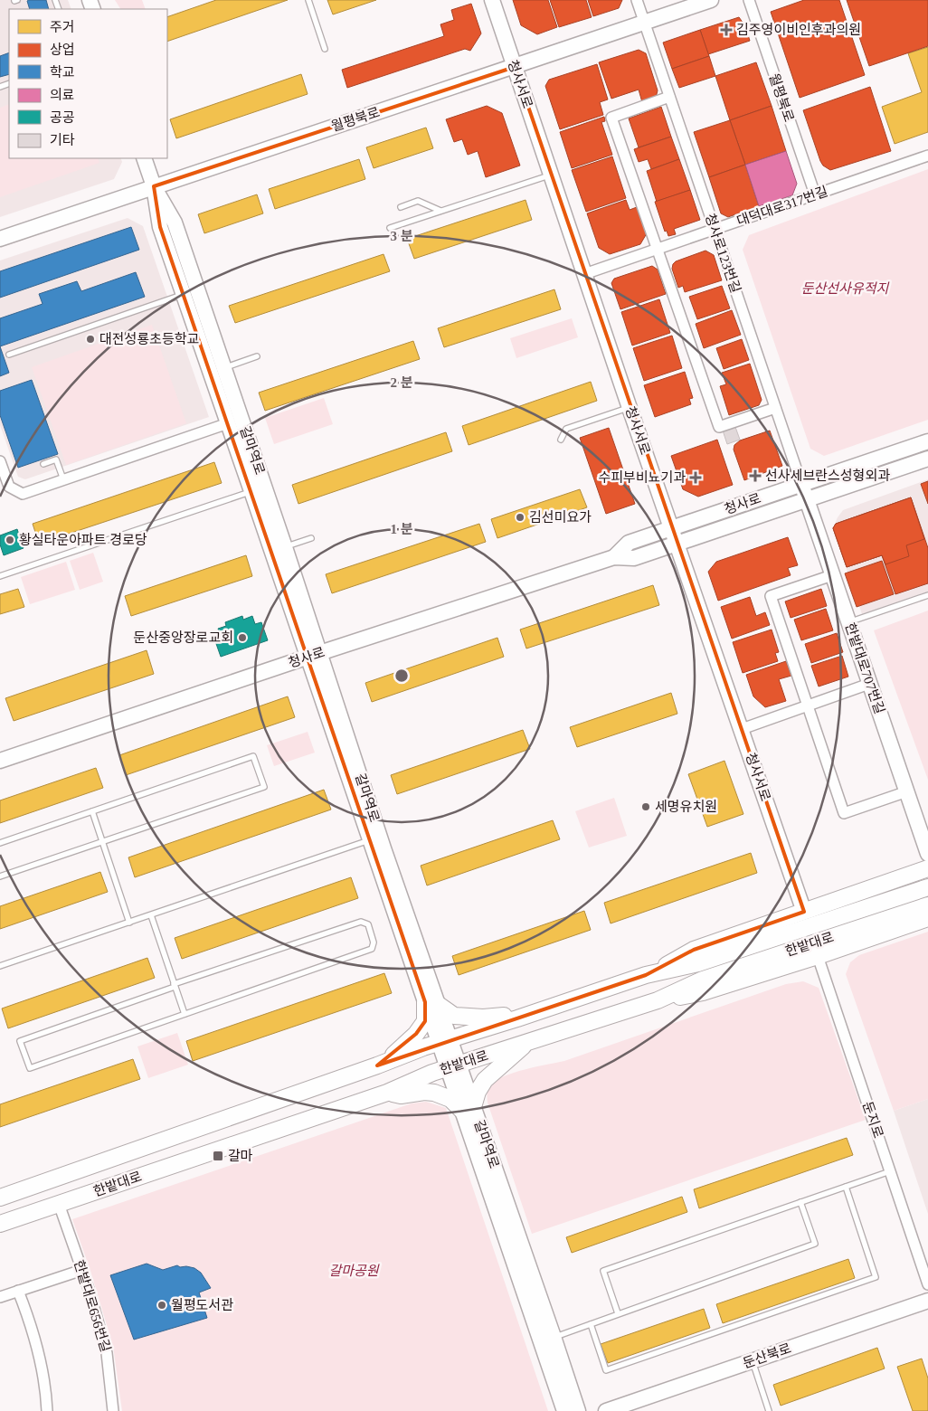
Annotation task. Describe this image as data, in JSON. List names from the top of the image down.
{
  "streets": {
    "main road": ["한밭대로"],
    "street": [
      "청사서로",
      "월평북로",
      "대덕대로317번길",
      "청사로123번길",
      "갈마역로",
      "청사로",
      "한밭대로707번길",
      "둔지로",
      "한밭대로656번길",
      "둔산북로"
    ]
  },
  "crossings": [
    ["청사서로", "월평북로"],
    ["청사서로", "대덕대로317번길"],
    ["청사서로", "청사로"],
    ["월평북로", "대덕대로317번길"],
    ["월평북로", "청사로123번길"],
    ["월평북로", "갈마역로"],
    ["대덕대로317번길", "청사로123번길"],
    ["청사로123번길", "청사로"],
    ["청사로123번길", "한밭대로707번길"],
    ["갈마역로", "청사로"],
    ["갈마역로", "한밭대로"],
    ["청사로", "한밭대로707번길"],
    ["한밭대로", "한밭대로656번길"]
  ],
  "parks": ["둔산선사유적지", "갈마공원"],
  "places": {
    "health": ["김주영이비인후과의원", "선사세브란스성형외과", "수피부비뇨기과"],
    "other": [
      "대전성룡초등학교",
      "김선미요가",
      "황실타운아파트 경로당",
      "둔산중앙장로교회",
      "세명유치원",
      "월평도서관"
    ],
    "transit": ["갈마"]
  },
  "legend": [
    "주거",
    "상업",
    "학교",
    "의료",
    "공공",
    "기타"
  ],
  "rings": ["3 분", "2 분", "1 분"]
}
